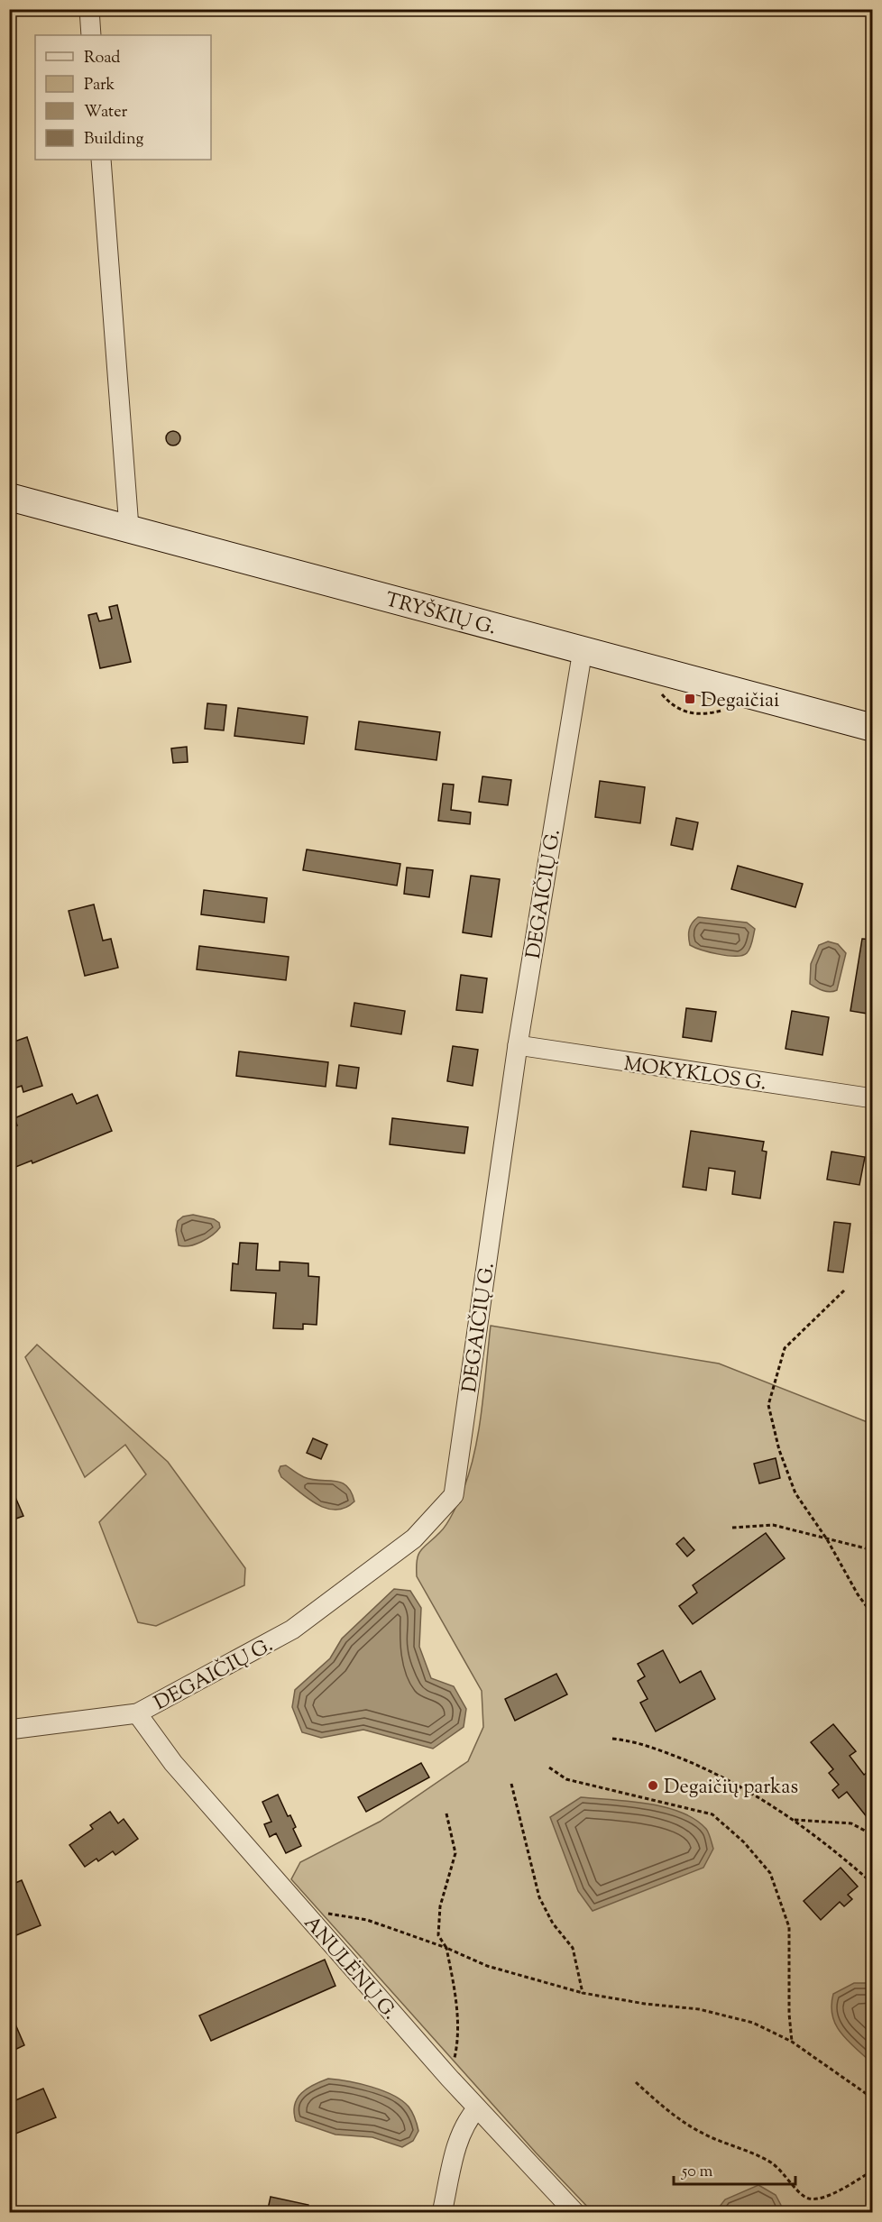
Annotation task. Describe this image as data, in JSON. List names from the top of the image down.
{
  "streets": {
    "main road": ["TRYŠKIŲ G."],
    "street": ["DEGAIČIŲ G.", "MOKYKLOS G.", "ANULĖNŲ G."]
  },
  "crossings": [
    ["TRYŠKIŲ G.", "DEGAIČIŲ G."],
    ["DEGAIČIŲ G.", "MOKYKLOS G."],
    ["DEGAIČIŲ G.", "ANULĖNŲ G."]
  ],
  "places": {
    "transit": ["Degaičiai"],
    "other": ["Degaičių parkas"]
  },
  "legend": [
    "Road",
    "Park",
    "Water",
    "Building"
  ],
  "scale_bar": "50 m"
}
